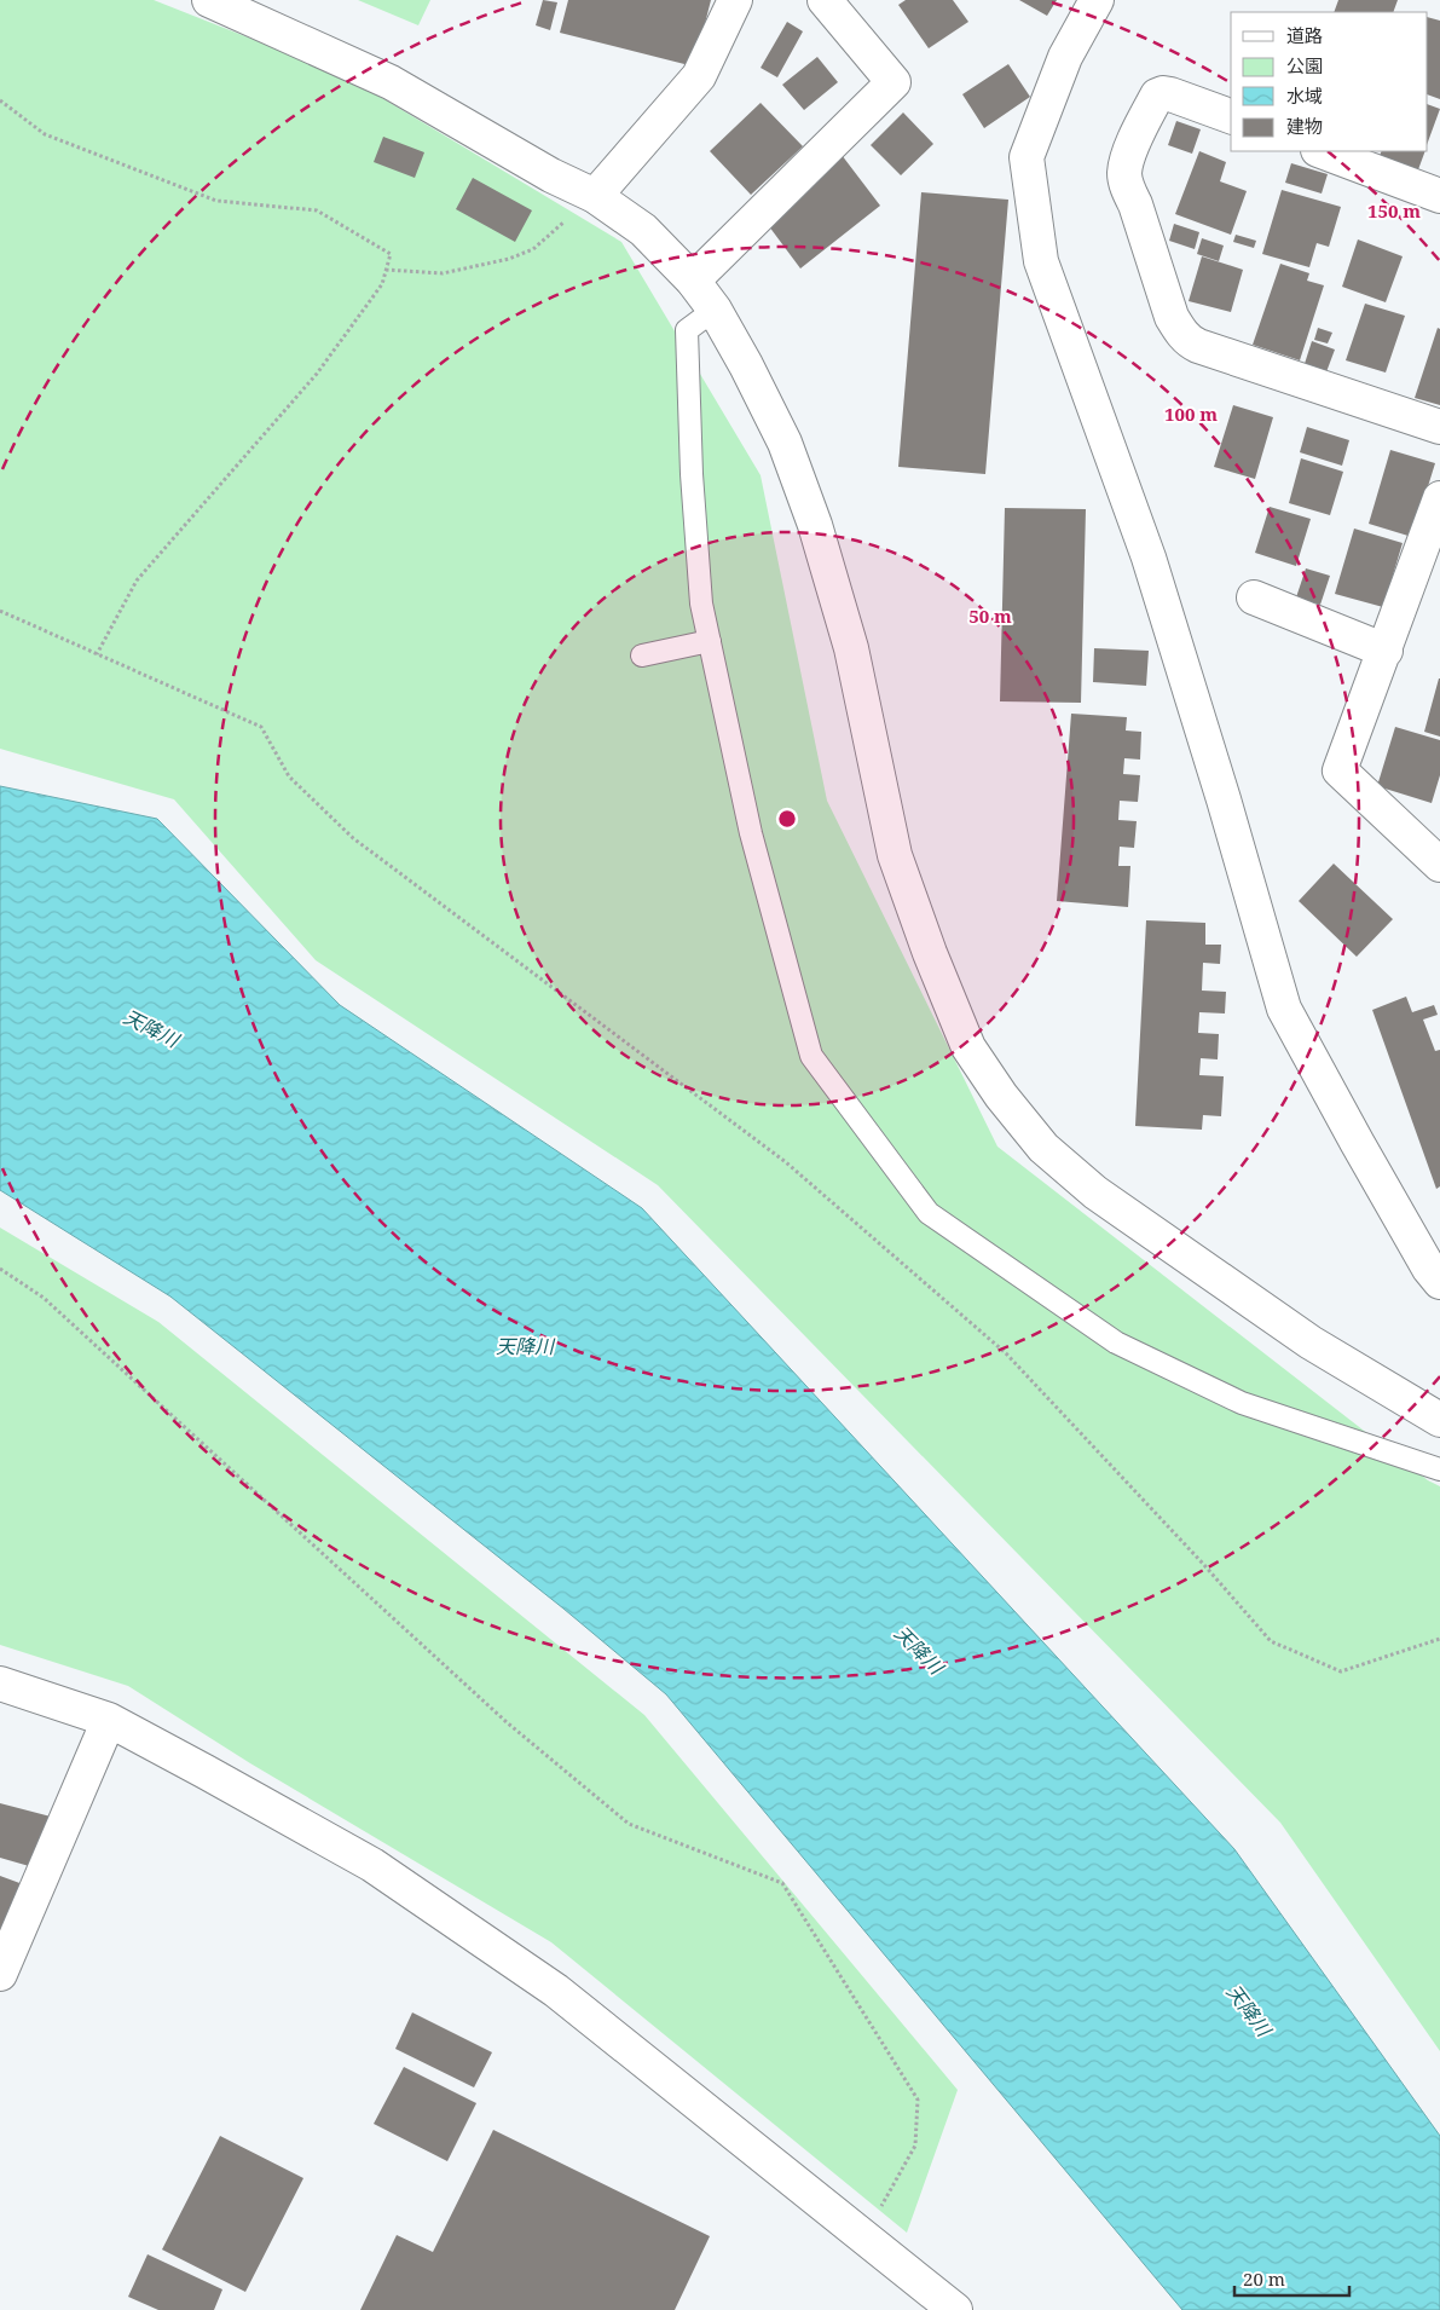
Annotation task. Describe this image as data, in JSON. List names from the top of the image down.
{
  "water": ["天降川"],
  "legend": [
    "道路",
    "公園",
    "水域",
    "建物"
  ],
  "scale_bar": "20 m",
  "rings": ["150 m", "100 m", "50 m"]
}
